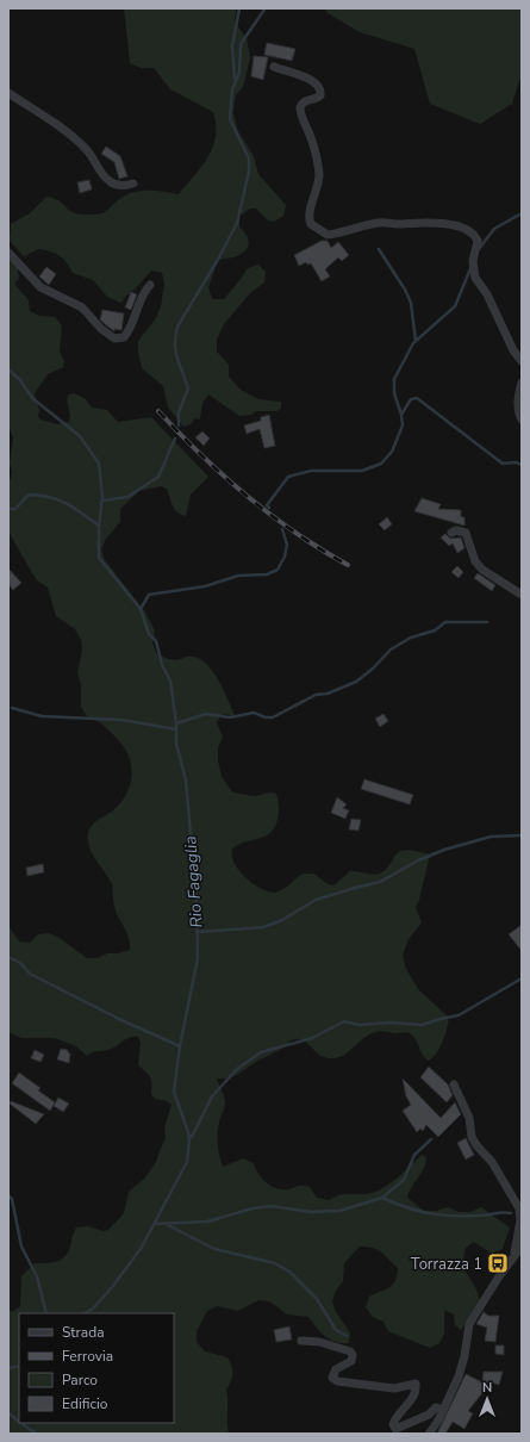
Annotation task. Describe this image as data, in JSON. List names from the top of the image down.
{
  "water": ["Rio Fagaglia"],
  "places": {
    "bus stop": ["Torrazza 1"]
  },
  "legend": [
    "Strada",
    "Ferrovia",
    "Parco",
    "Edificio"
  ],
  "north": "top"
}
